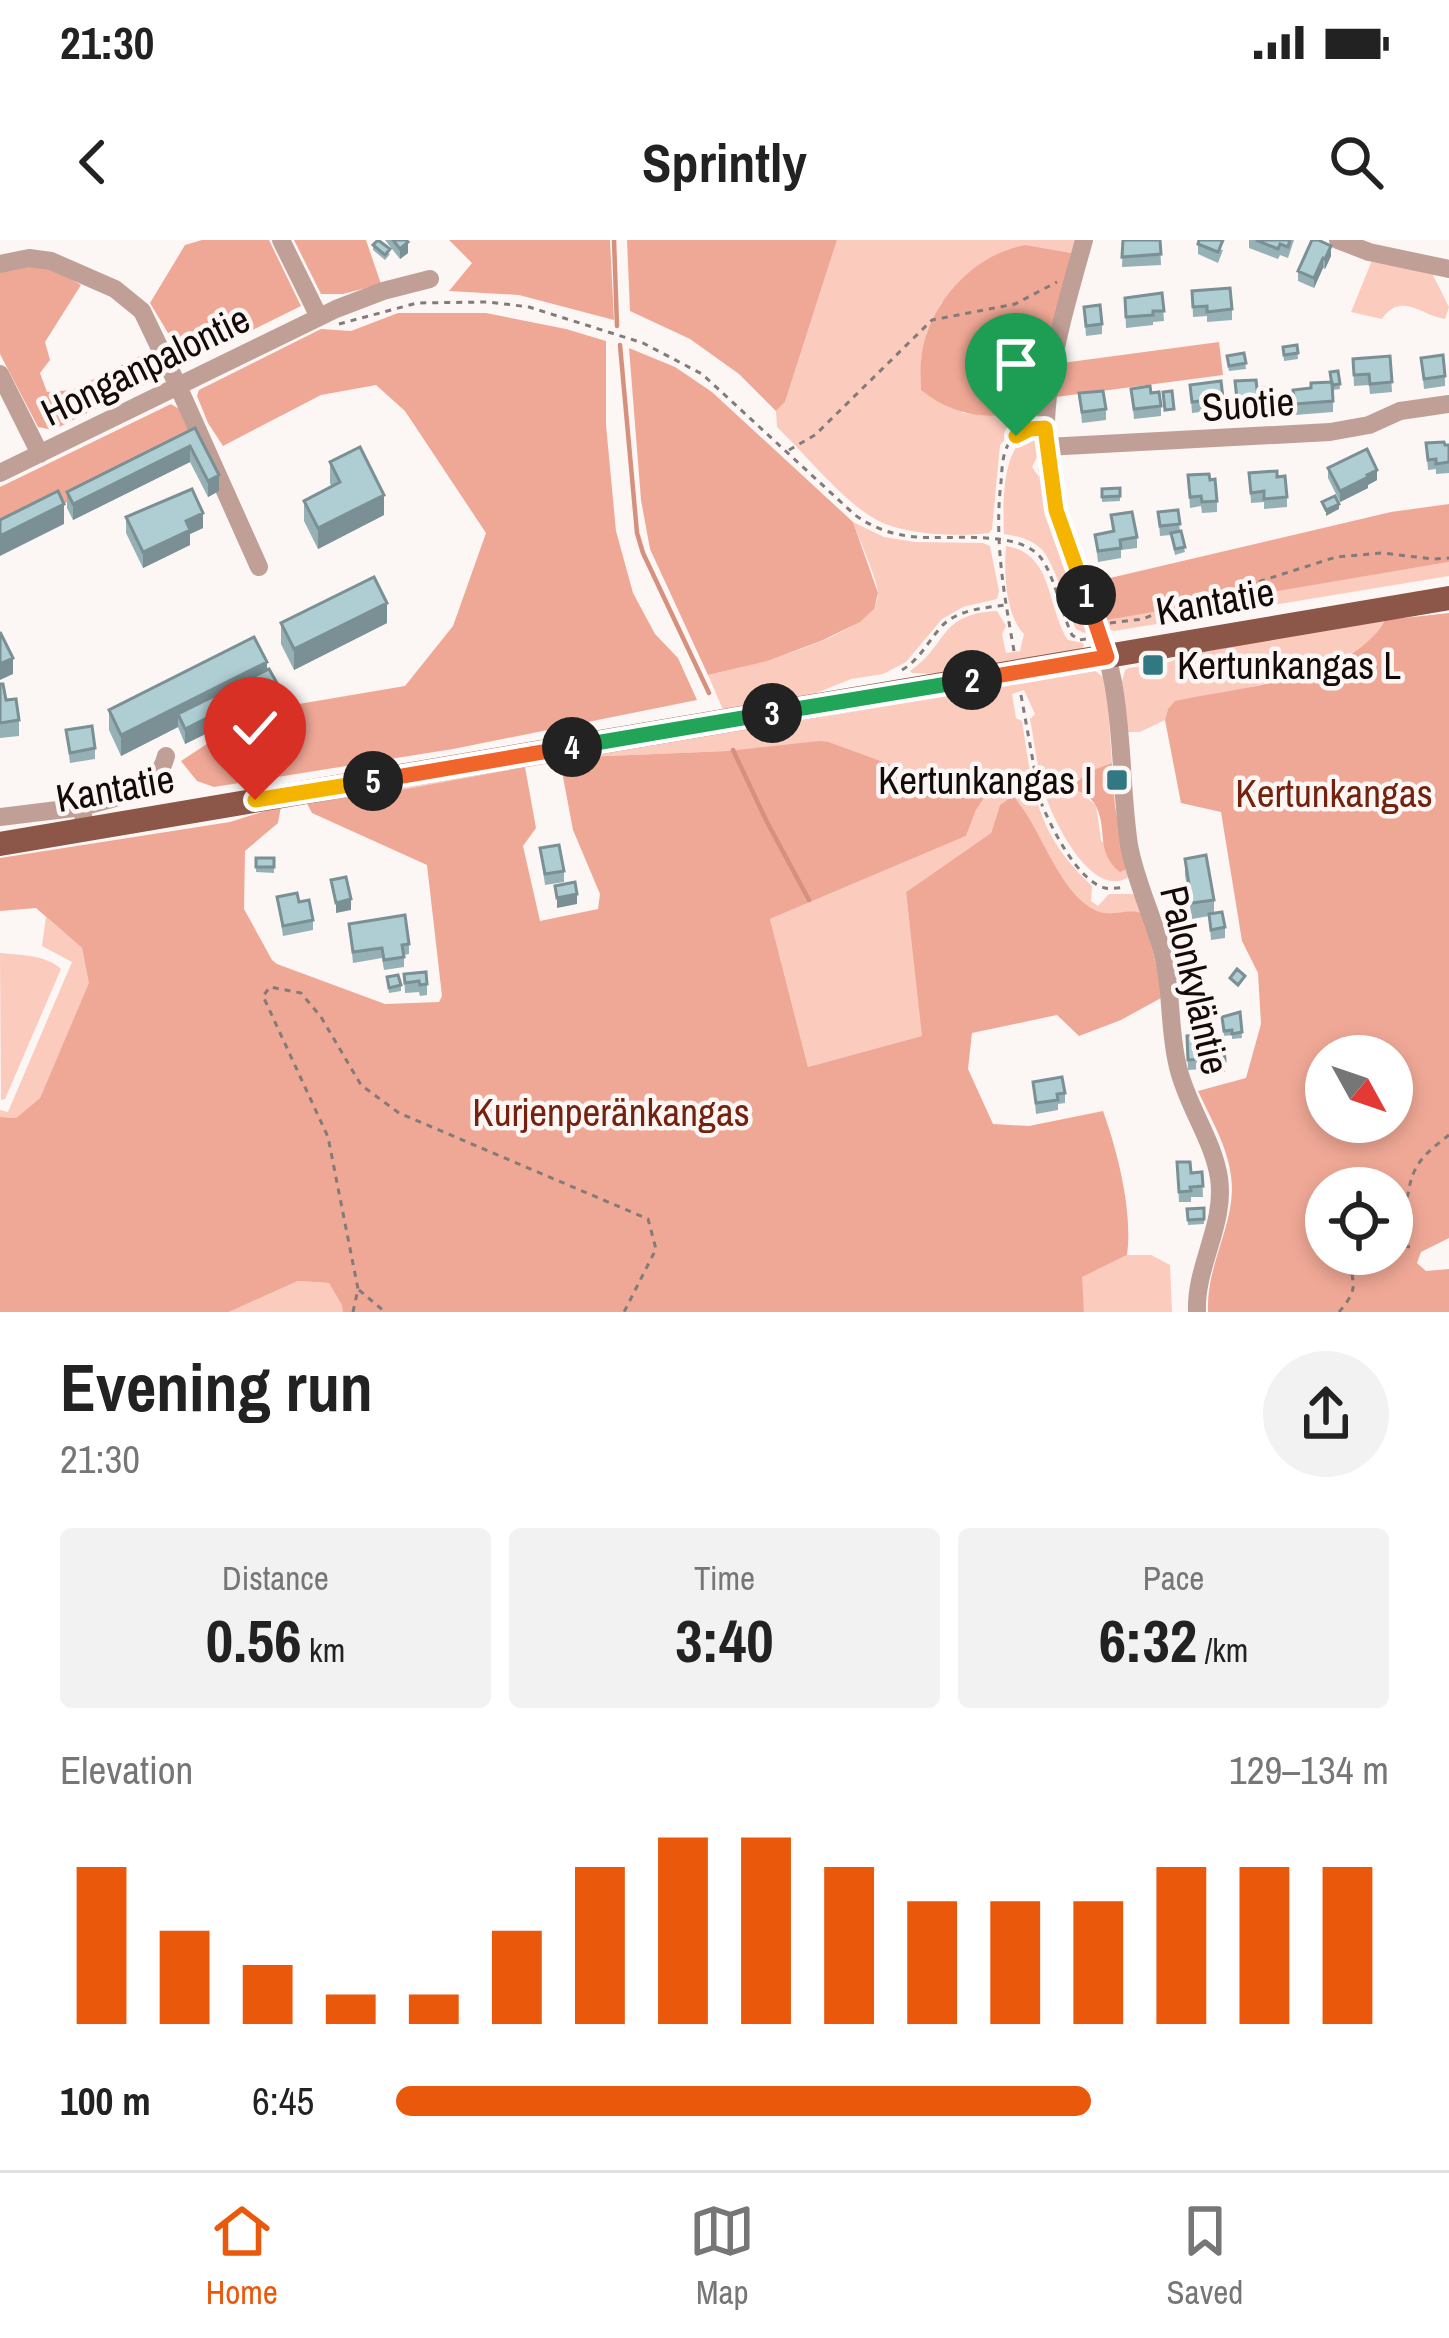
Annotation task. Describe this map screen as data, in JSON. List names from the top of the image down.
{
  "streets": {
    "main road": ["Kantatie"],
    "street": ["Honganpalontie", "Suotie", "Palonkyläntie"]
  },
  "crossings": [
    ["Suotie", "Palonkyläntie"],
    ["Kantatie", "Palonkyläntie"]
  ],
  "parks": ["Kertunkangas", "Kurjenperänkangas"],
  "places": {
    "transit": ["Kertunkangas L", "Kertunkangas I"]
  },
  "north": "bottom right",
  "page": {
    "status": "21:30",
    "header": "Sprintly",
    "pins": [
      "1",
      "2",
      "3",
      "4",
      "5"
    ],
    "heading": ["Evening run", "21:30"],
    "stats": [
      ["Distance", "0.56 km"],
      ["Time", "3:40"],
      ["Pace", "6:32 /km"]
    ],
    "chart": ["Elevation", "129–134 m"],
    "list": [
      {
        "name": "100 m",
        "note": "6:45"
      }
    ],
    "tabs": ["Home", "Map", "Saved"]
  }
}
